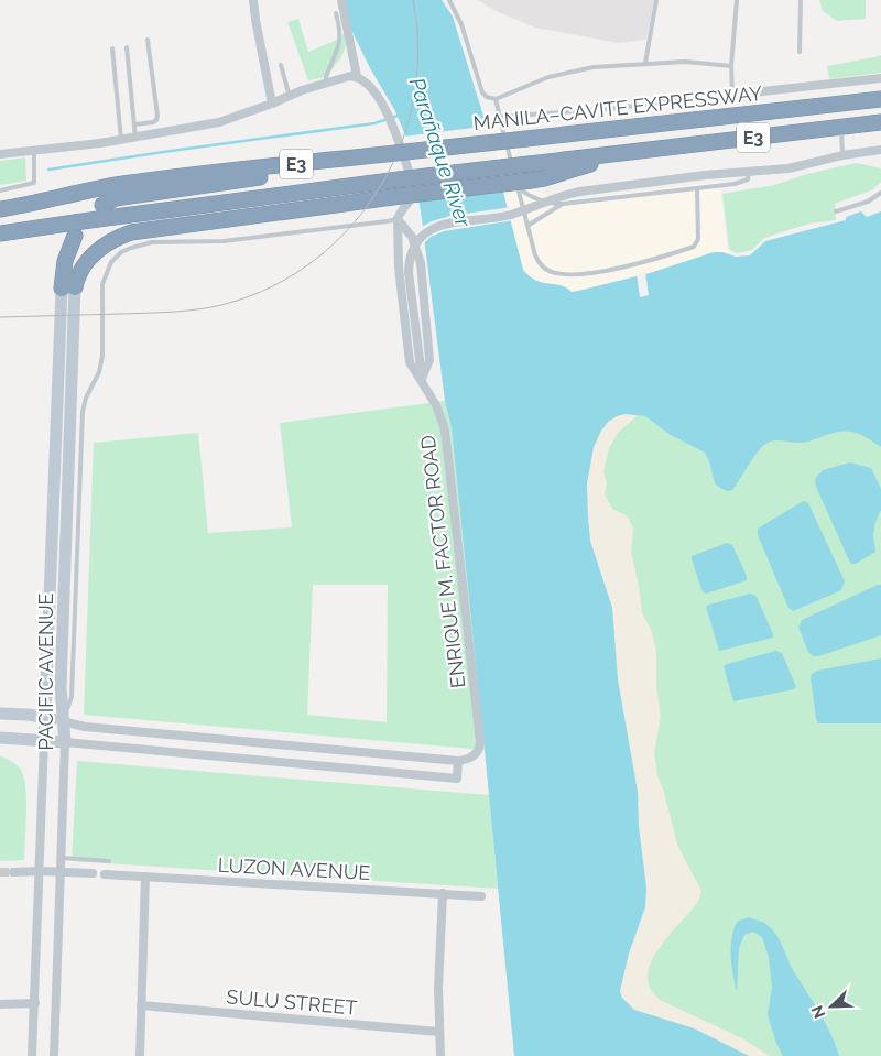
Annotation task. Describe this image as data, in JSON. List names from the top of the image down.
{
  "streets": {
    "highway": ["MANILA–CAVITE EXPRESSWAY", "E3"],
    "main road": ["PACIFIC AVENUE"],
    "street": ["ENRIQUE M. FACTOR ROAD", "LUZON AVENUE", "SULU STREET"]
  },
  "water": ["Parañaque River"],
  "north": "bottom left"
}
